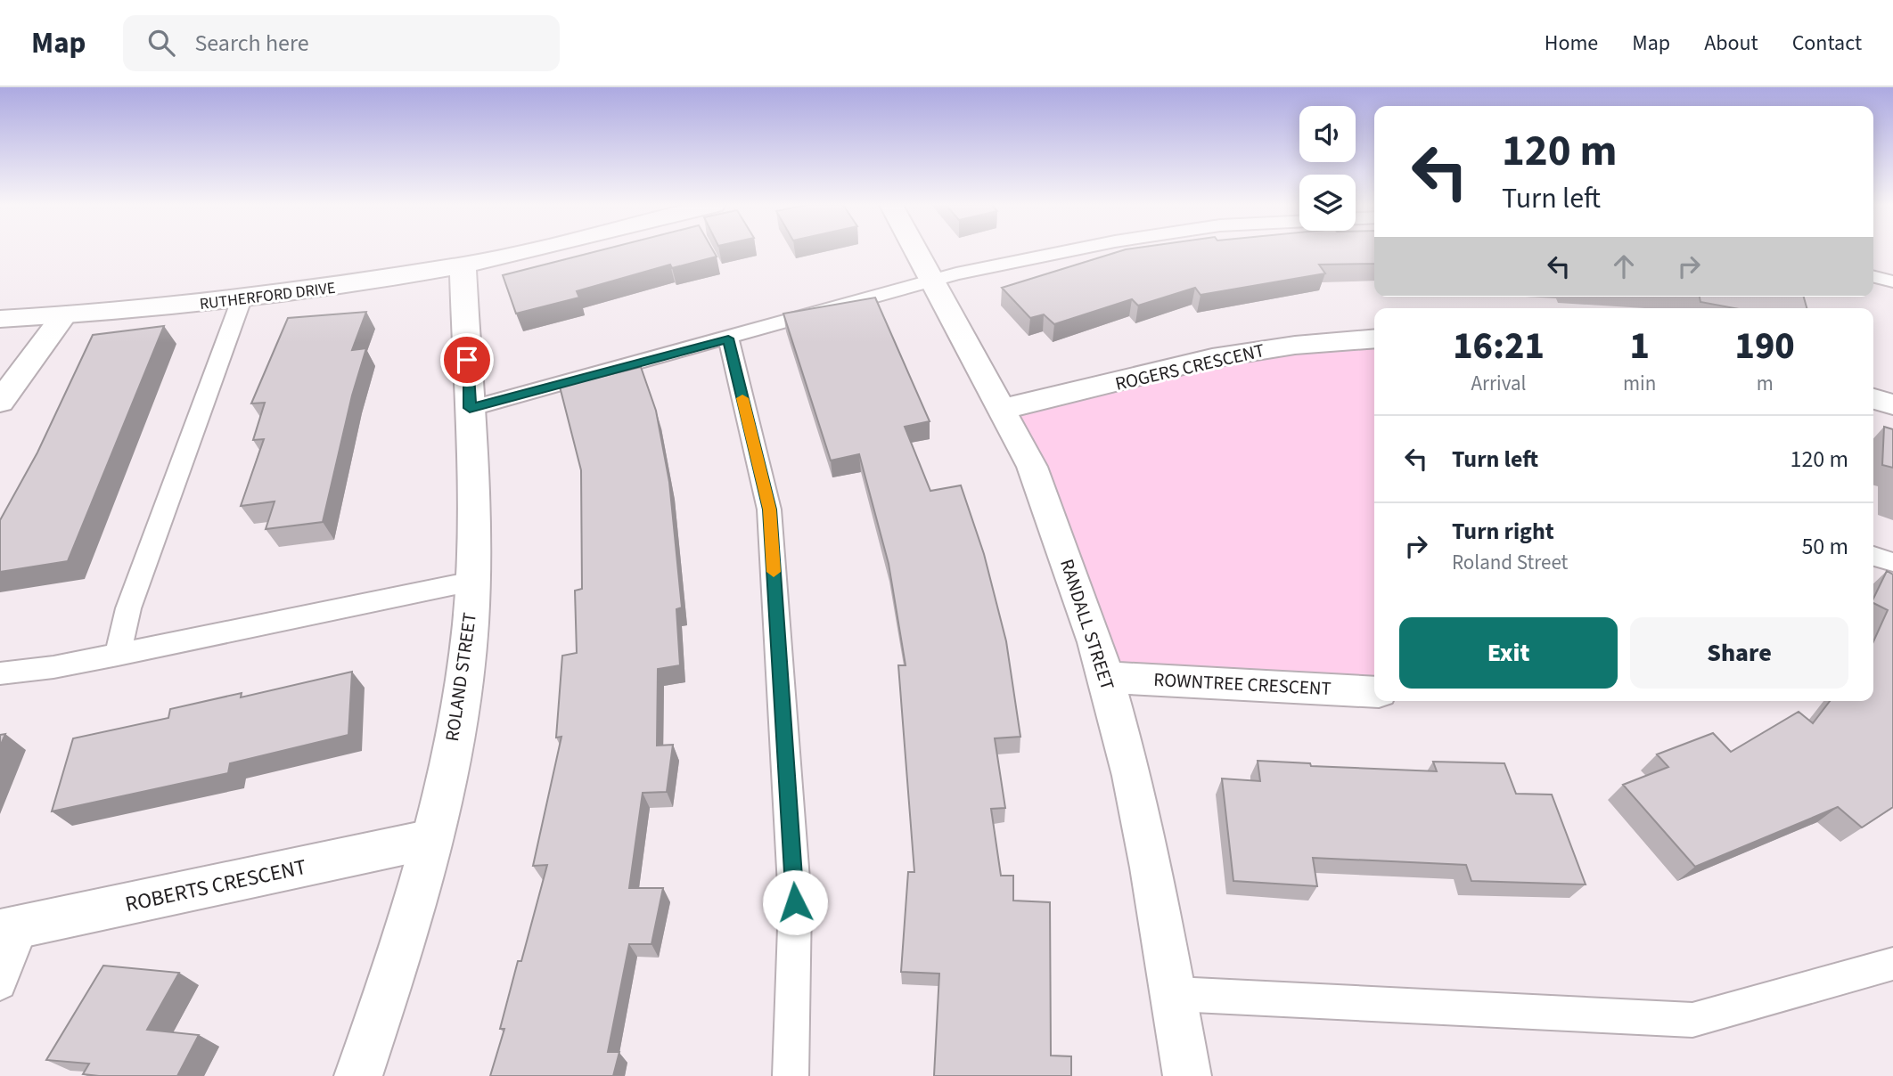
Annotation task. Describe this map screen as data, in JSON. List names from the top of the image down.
{
  "streets": {
    "street": [
      "RUTHERFORD DRIVE",
      "ROGERS CRESCENT",
      "RANDALL STREET",
      "ROLAND STREET",
      "ROWNTREE CRESCENT",
      "ROBERTS CRESCENT"
    ]
  },
  "crossings": [
    ["RUTHERFORD DRIVE", "ROLAND STREET"],
    ["ROGERS CRESCENT", "RANDALL STREET"],
    ["RANDALL STREET", "ROWNTREE CRESCENT"],
    ["ROLAND STREET", "ROBERTS CRESCENT"]
  ],
  "page": {
    "header": "Map",
    "search": "Search here",
    "nav": [
      "Home",
      "Map",
      "About",
      "Contact"
    ],
    "turn": ["120 m", "Turn left"],
    "eta": [
      "16:21",
      "Arrival",
      "1",
      "min",
      "190",
      "m"
    ],
    "list": [
      {
        "name": "Turn left",
        "value": "120 m"
      },
      {
        "name": "Turn right",
        "note": "Roland Street",
        "value": "50 m"
      }
    ],
    "buttons": ["Exit", "Share"]
  }
}
